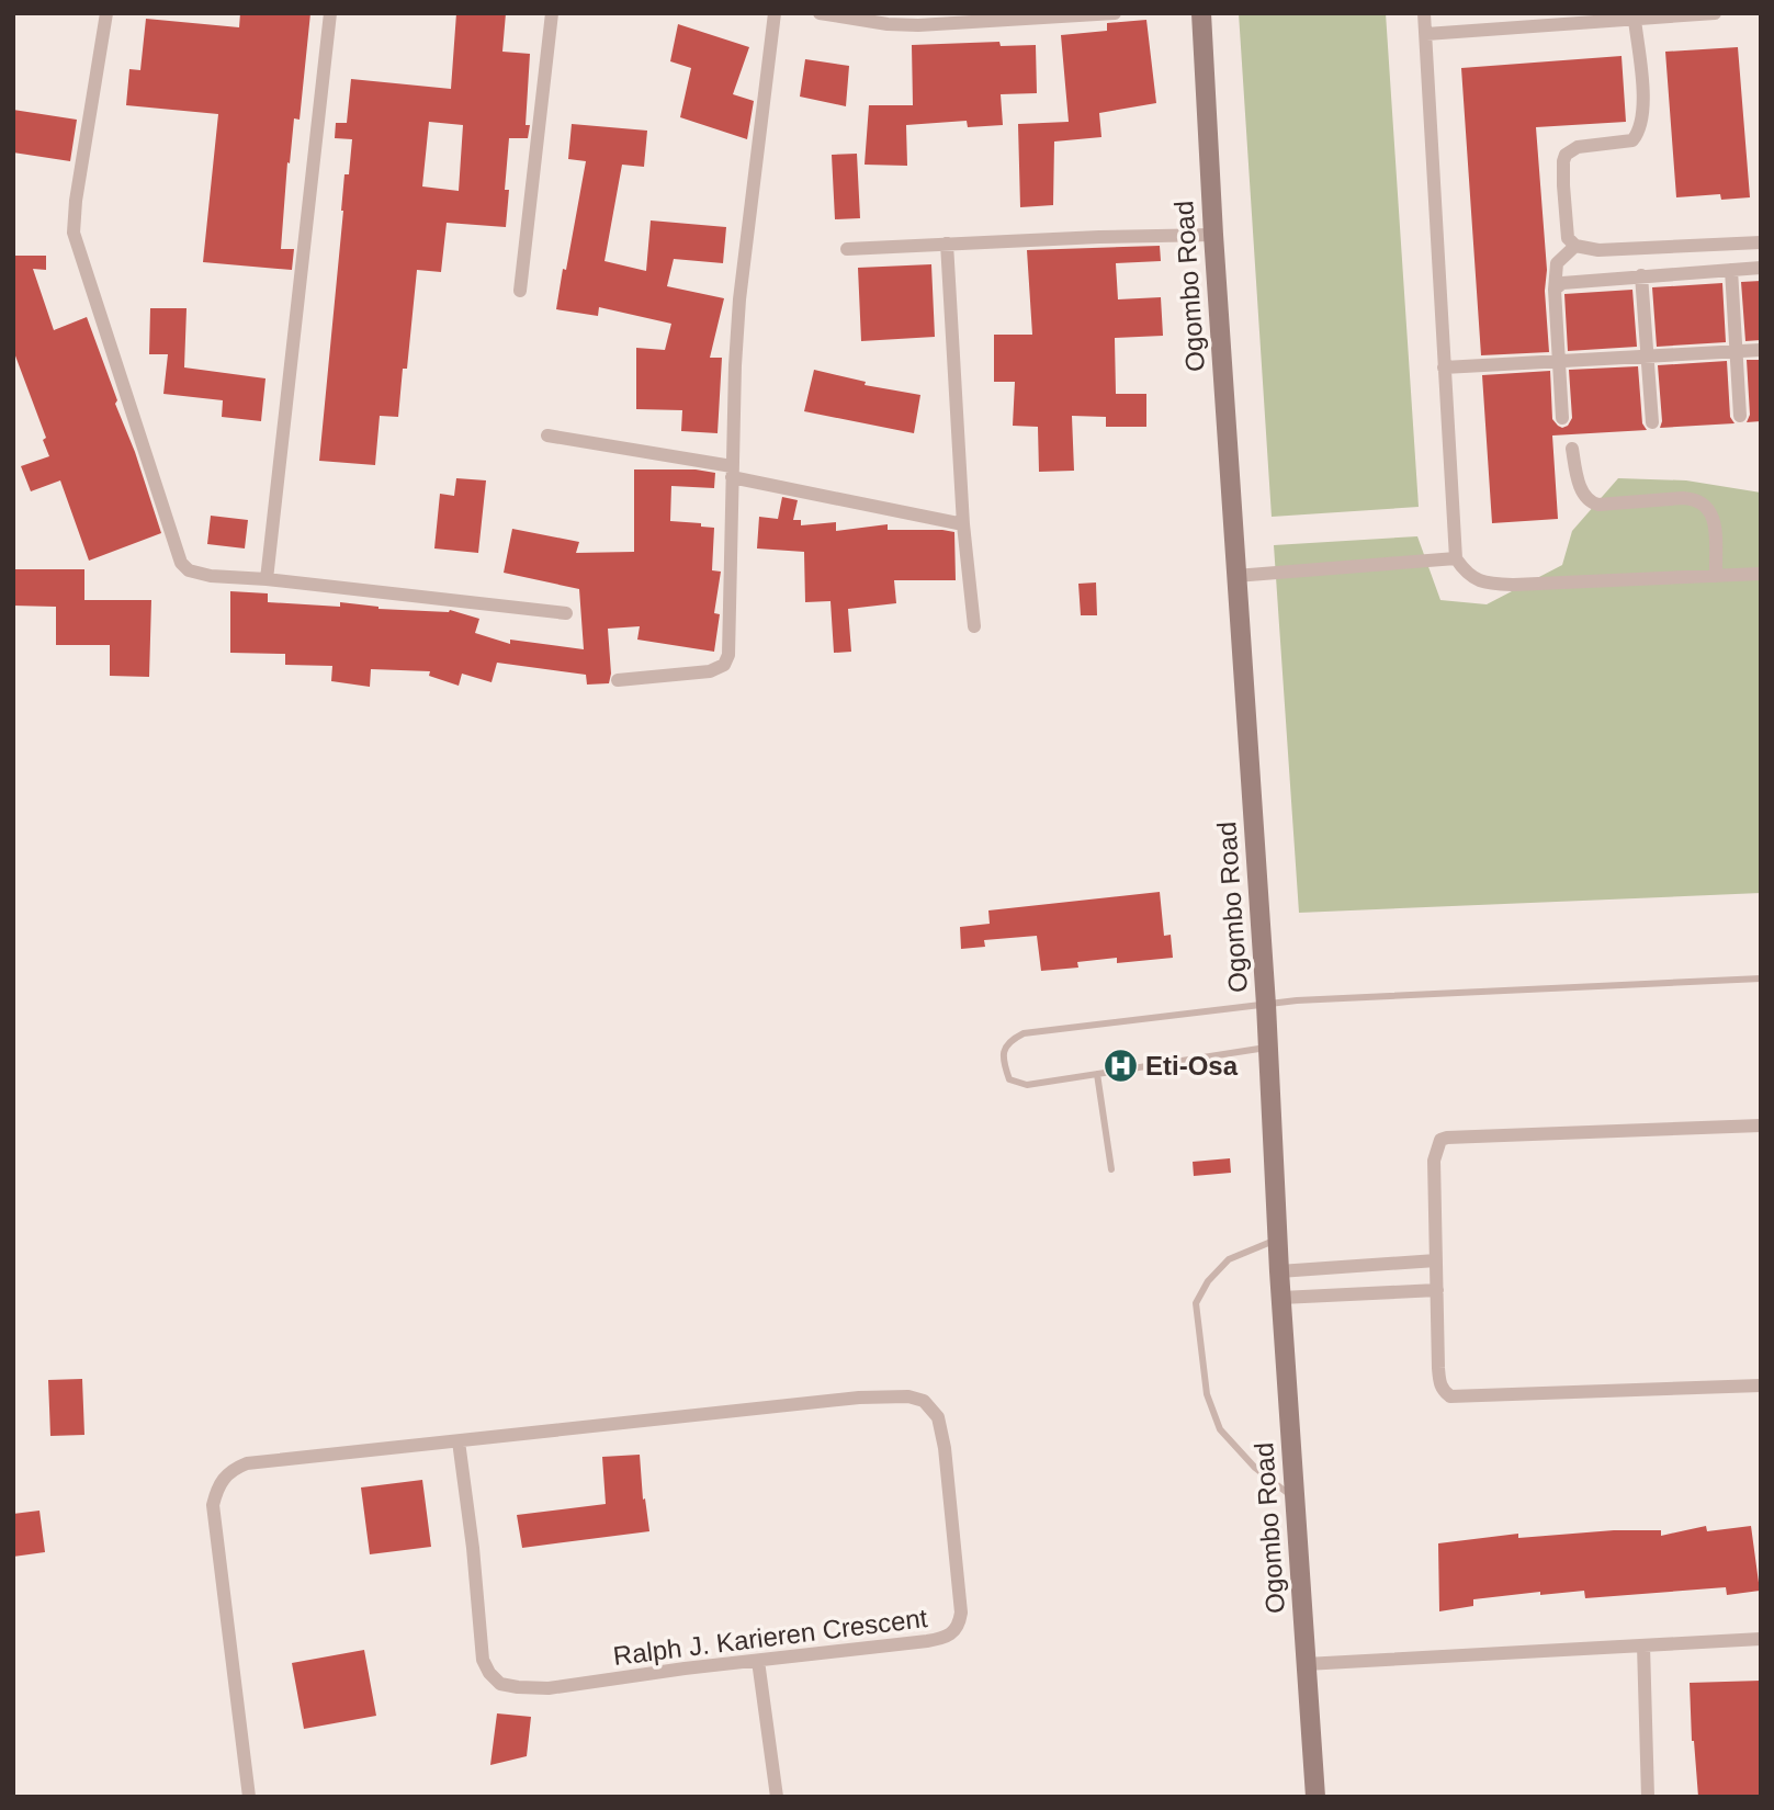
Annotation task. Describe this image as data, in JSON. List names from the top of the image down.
{
  "streets": {
    "main road": ["Ogombo Road"],
    "street": ["Ralph J. Karieren Crescent"]
  },
  "places": {
    "hospital": ["Eti-Osa"]
  }
}
